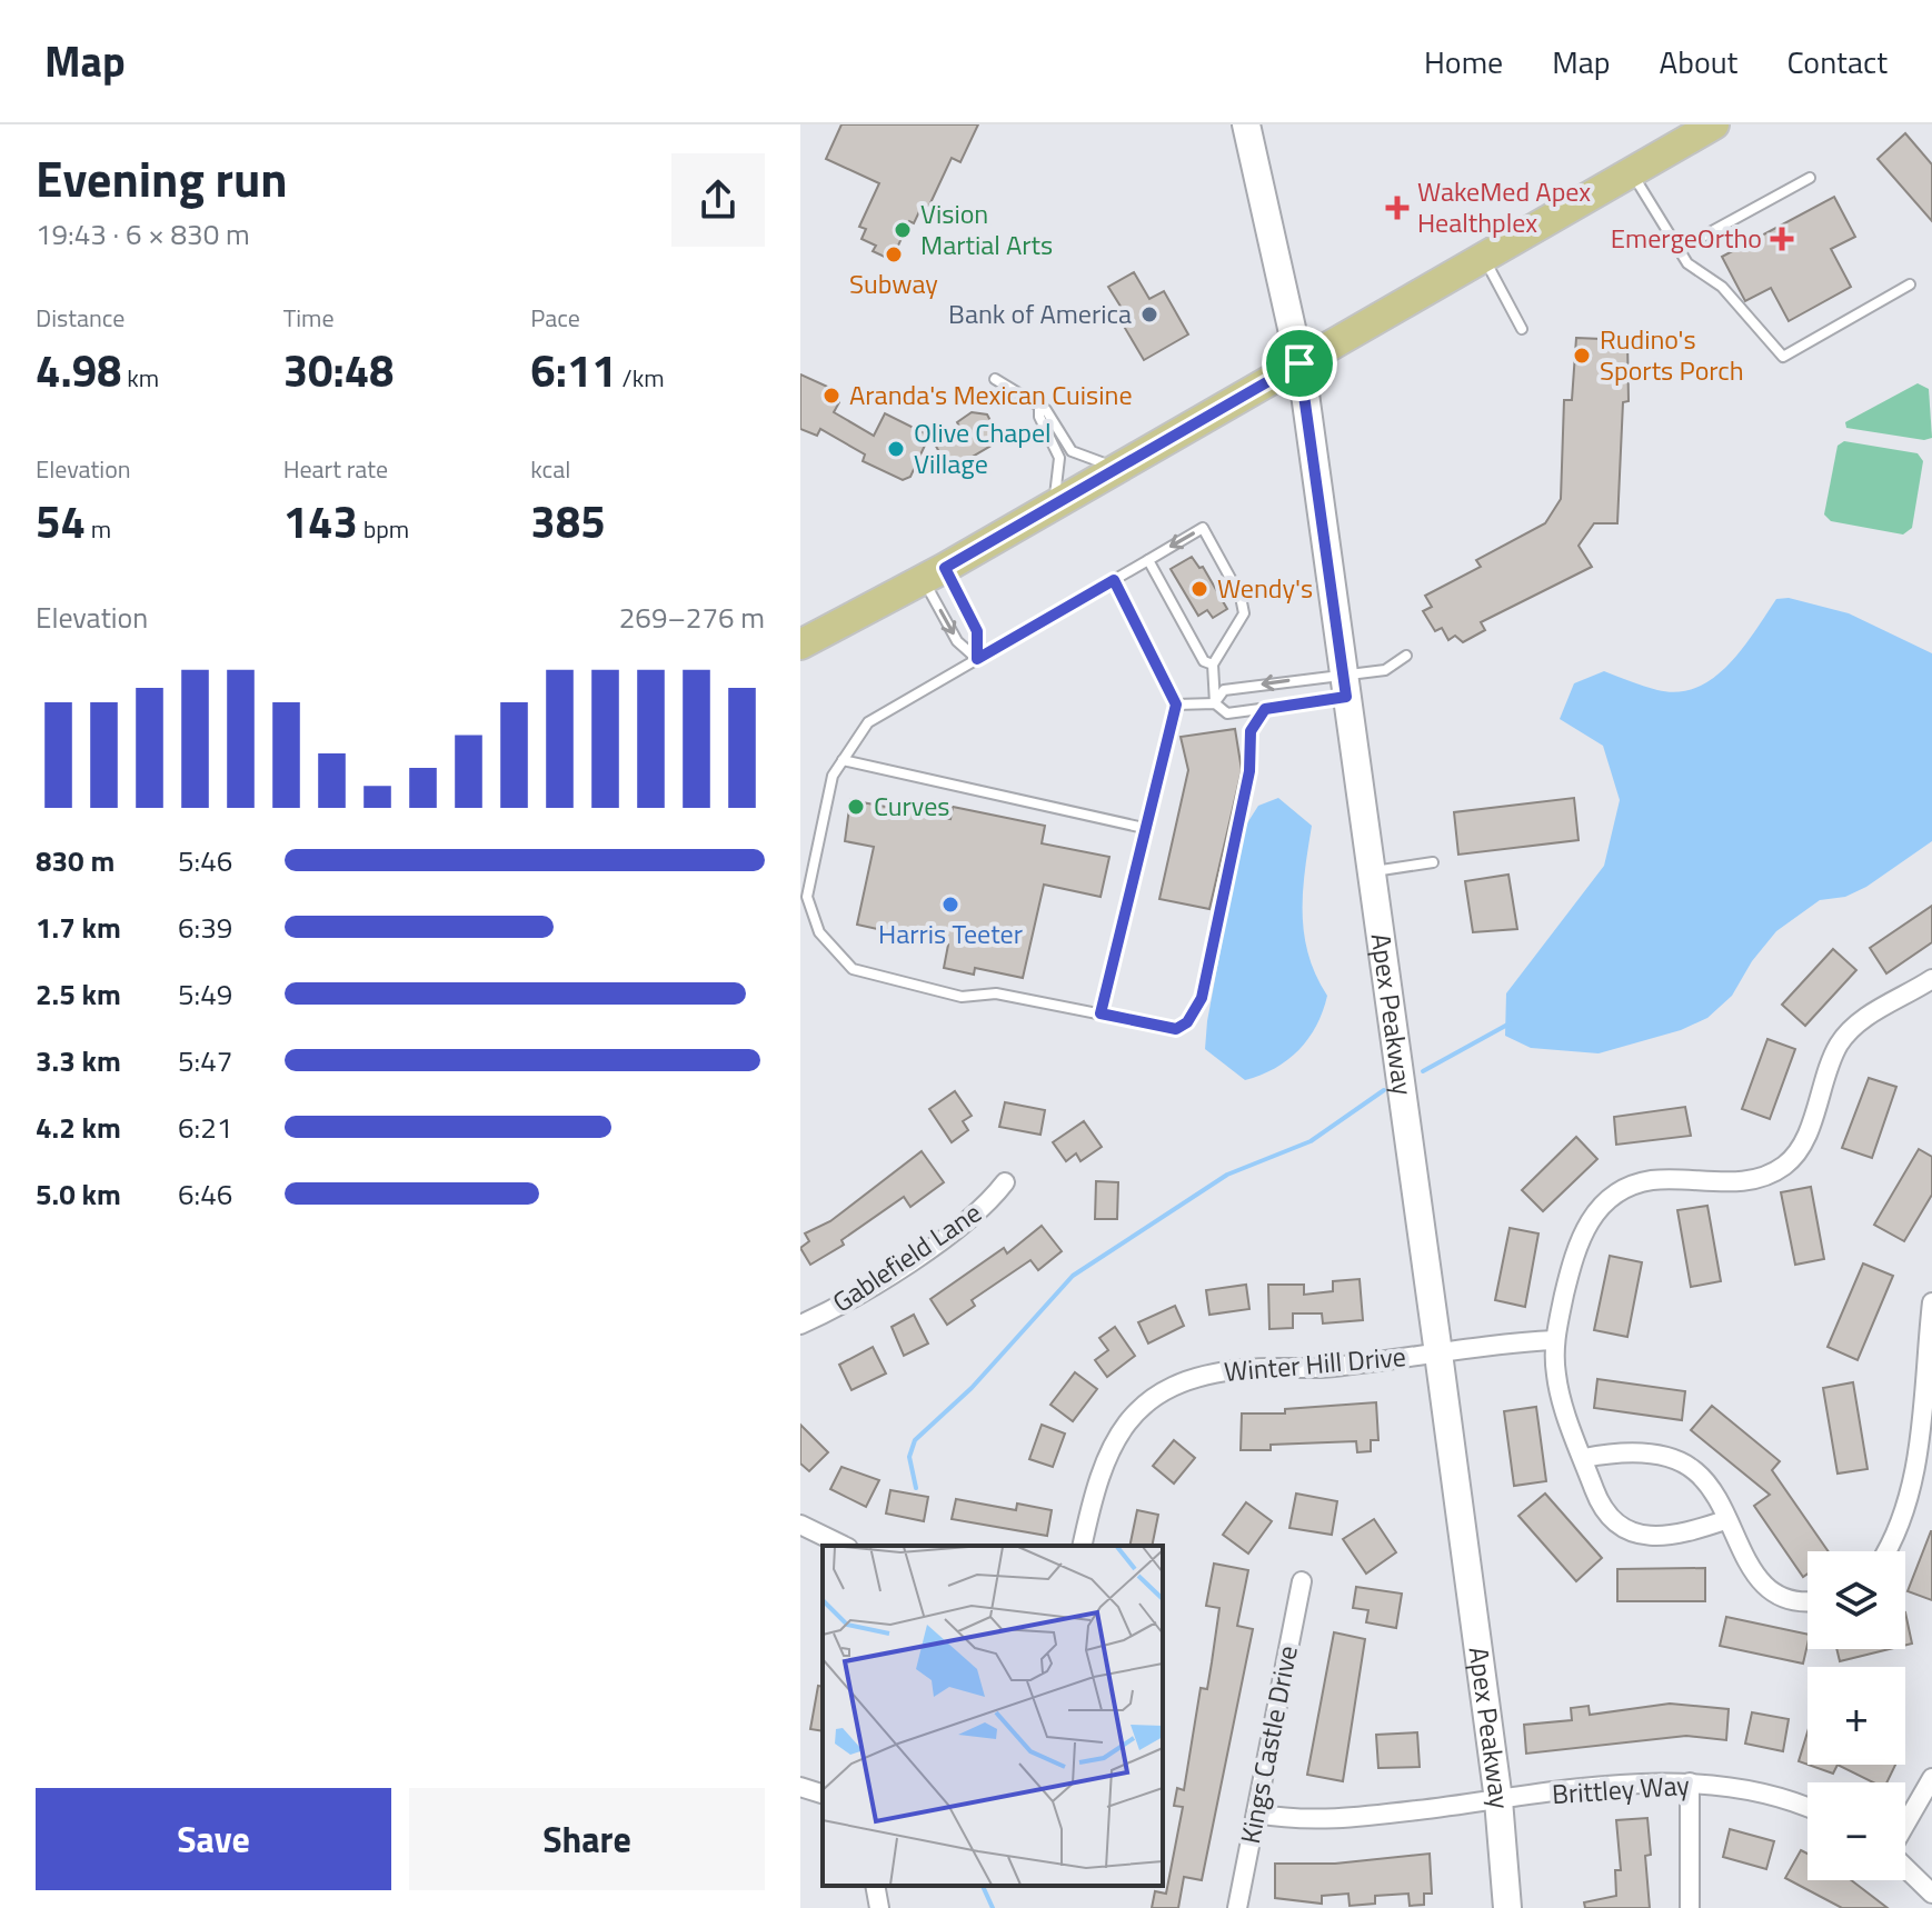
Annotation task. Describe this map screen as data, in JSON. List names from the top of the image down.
{
  "streets": {
    "main road": ["Apex Peakway"],
    "street": [
      "Gablefield Lane",
      "Winter Hill Drive",
      "Kings Castle Drive",
      "Brittley Way"
    ]
  },
  "crossings": [
    ["Apex Peakway", "Winter Hill Drive"],
    ["Apex Peakway", "Brittley Way"],
    ["Kings Castle Drive", "Brittley Way"]
  ],
  "places": {
    "health": ["WakeMed Apex Healthplex", "EmergeOrtho"],
    "other": [
      "Vision Martial Arts",
      "Subway",
      "Bank of America",
      "Rudino's Sports Porch",
      "Aranda's Mexican Cuisine",
      "Olive Chapel Village",
      "Wendy's",
      "Curves",
      "Harris Teeter"
    ]
  },
  "page": {
    "header": "Map",
    "nav": [
      "Home",
      "Map",
      "About",
      "Contact"
    ],
    "heading": ["Evening run", "19:43 · 6 × 830 m"],
    "stats": [
      ["Distance", "4.98 km"],
      ["Time", "30:48"],
      ["Pace", "6:11 /km"],
      ["Elevation", "54 m"],
      ["Heart rate", "143 bpm"],
      ["kcal", "385"]
    ],
    "chart": ["Elevation", "269–276 m"],
    "list": [
      {
        "name": "830 m",
        "note": "5:46"
      },
      {
        "name": "1.7 km",
        "note": "6:39"
      },
      {
        "name": "2.5 km",
        "note": "5:49"
      },
      {
        "name": "3.3 km",
        "note": "5:47"
      },
      {
        "name": "4.2 km",
        "note": "6:21"
      },
      {
        "name": "5.0 km",
        "note": "6:46"
      }
    ],
    "map_buttons": ["+", "−"],
    "buttons": ["Save", "Share"]
  }
}
